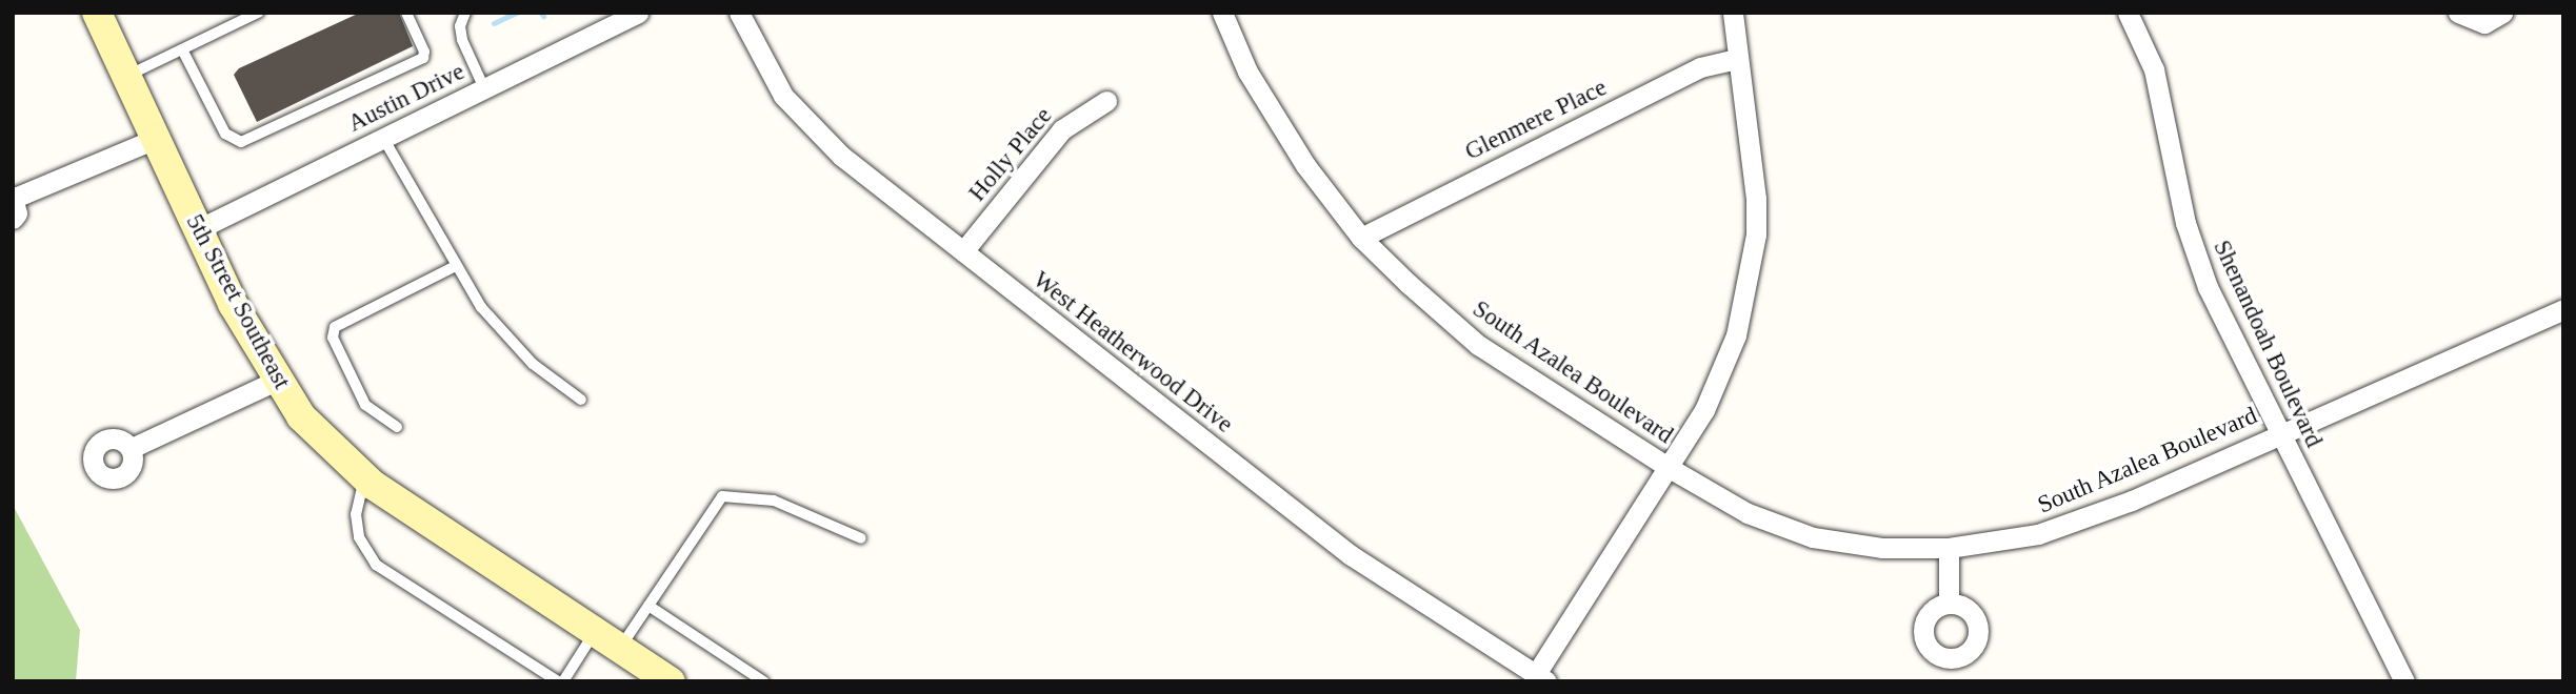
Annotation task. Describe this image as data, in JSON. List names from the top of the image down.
{
  "streets": {
    "main road": ["5th Street Southeast"],
    "street": [
      "Austin Drive",
      "Glenmere Place",
      "Holly Place",
      "Shenandoah Boulevard",
      "West Heatherwood Drive",
      "South Azalea Boulevard"
    ]
  },
  "crossings": [
    ["Austin Drive", "5th Street Southeast"],
    ["Glenmere Place", "South Azalea Boulevard"],
    ["Holly Place", "West Heatherwood Drive"],
    ["Shenandoah Boulevard", "South Azalea Boulevard"]
  ]
}
